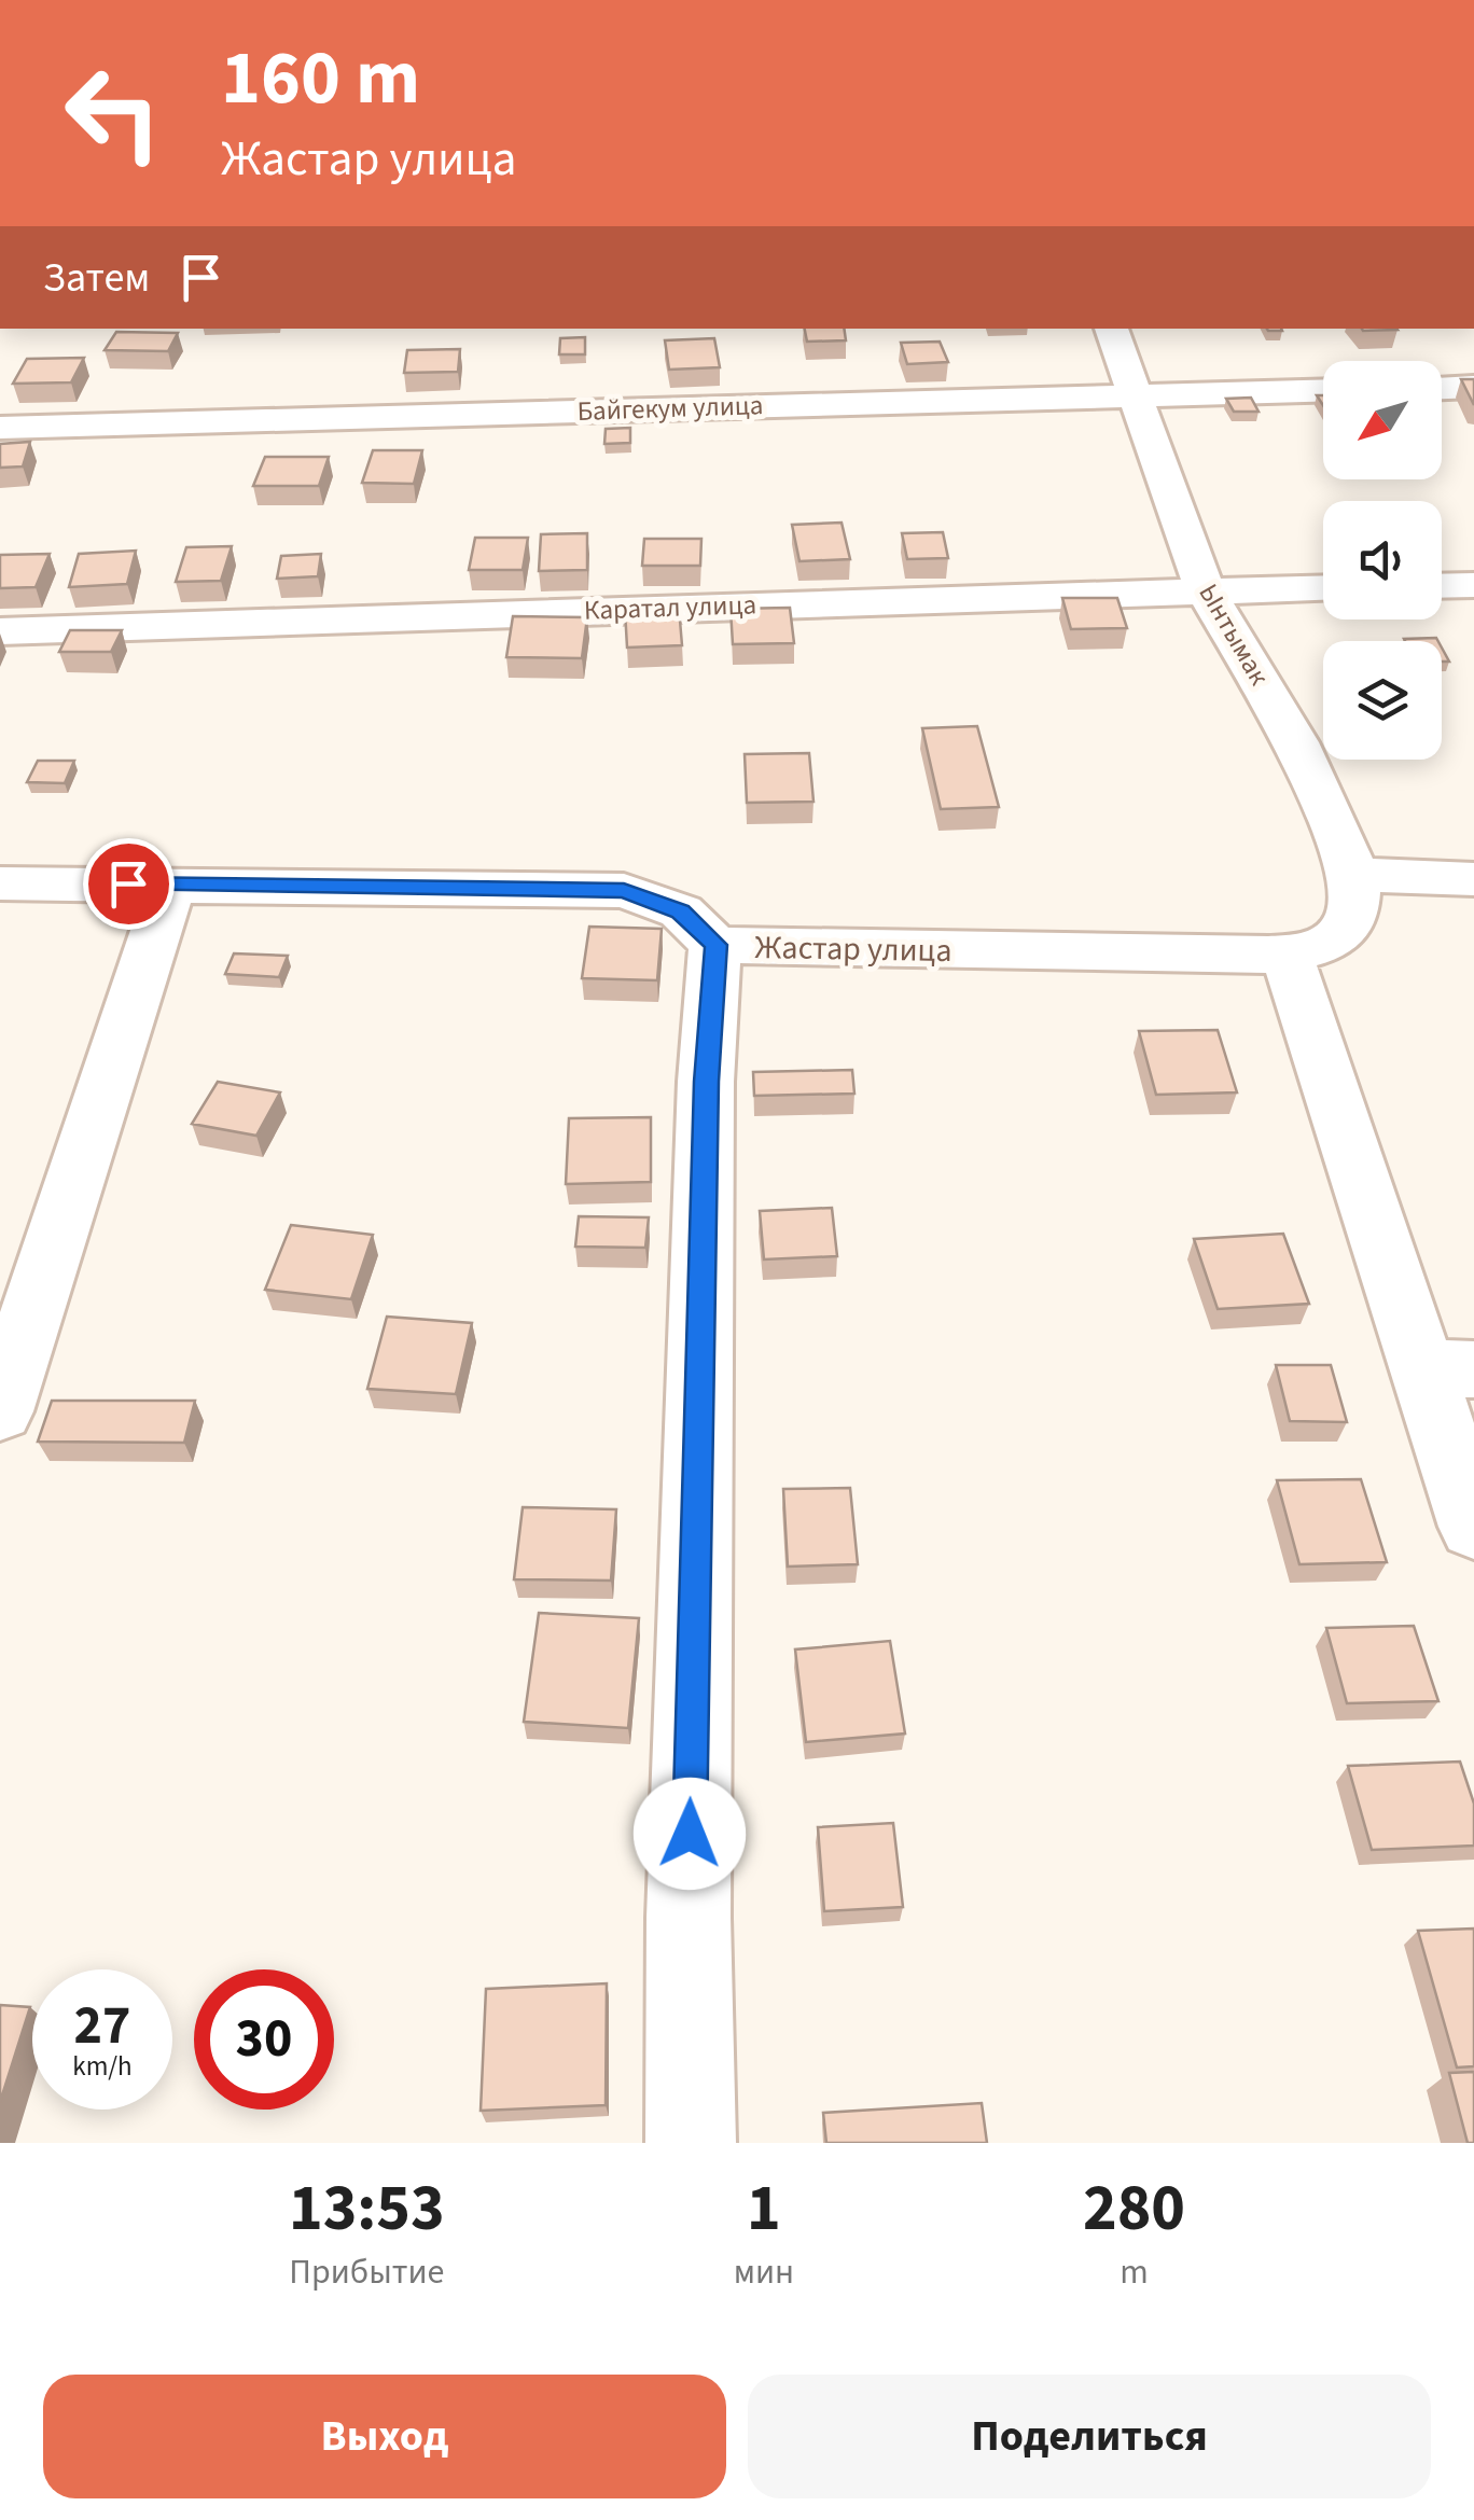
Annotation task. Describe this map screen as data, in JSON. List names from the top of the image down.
{
  "streets": {
    "street": [
      "Байгекум улица",
      "Каратал улица",
      "Ынтымак",
      "Жастар улица"
    ]
  },
  "crossings": [
    ["Байгекум улица", "Ынтымак"],
    ["Каратал улица", "Ынтымак"],
    ["Ынтымак", "Жастар улица"]
  ],
  "north": "bottom left",
  "page": {
    "turn": ["160 m", "Жастар улица"],
    "then": "Затем",
    "speed": "27 km/h",
    "limit": "30",
    "eta": [
      "13:53",
      "Прибытие",
      "1",
      "мин",
      "280",
      "m"
    ],
    "buttons": ["Выход", "Поделиться"]
  }
}
